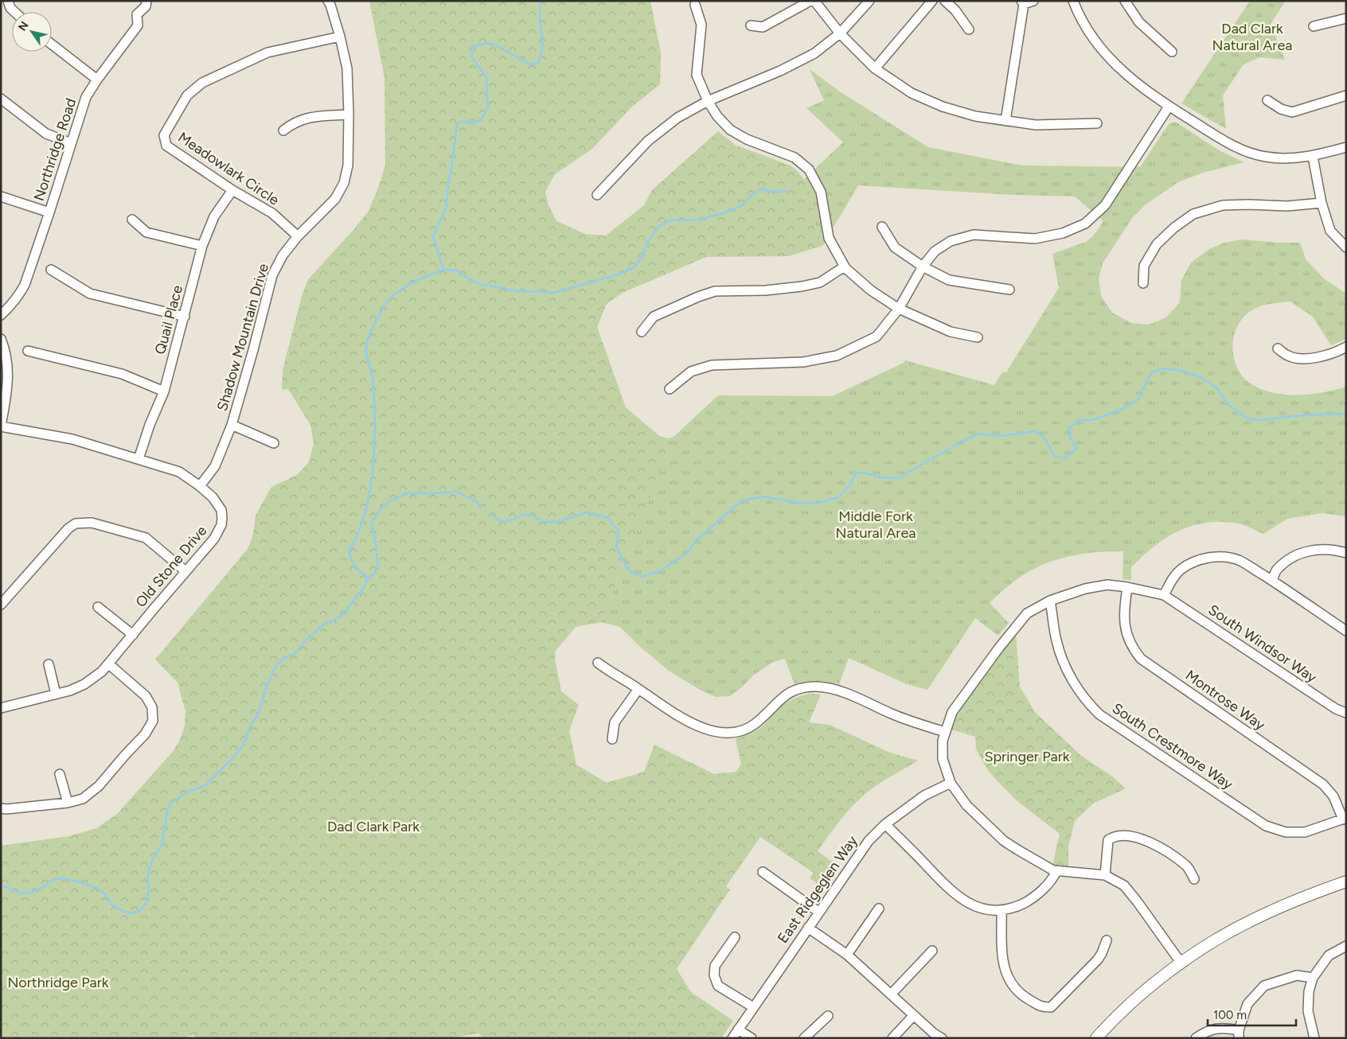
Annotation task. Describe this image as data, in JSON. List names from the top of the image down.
{
  "streets": {
    "street": [
      "Northridge Road",
      "Meadowlark Circle",
      "Quail Place",
      "Shadow Mountain Drive",
      "Old Stone Drive",
      "South Windsor Way",
      "Montrose Way",
      "South Crestmore Way",
      "East Ridgeglen Way"
    ]
  },
  "crossings": [
    ["Meadowlark Circle", "Quail Place"],
    ["Meadowlark Circle", "Shadow Mountain Drive"],
    ["Quail Place", "Old Stone Drive"],
    ["Shadow Mountain Drive", "Old Stone Drive"],
    ["Montrose Way", "South Crestmore Way"]
  ],
  "parks": [
    "Dad Clark Natural Area",
    "Middle Fork Natural Area",
    "Springer Park",
    "Dad Clark Park",
    "Northridge Park"
  ],
  "scale_bar": "100 m",
  "north": "top left"
}
